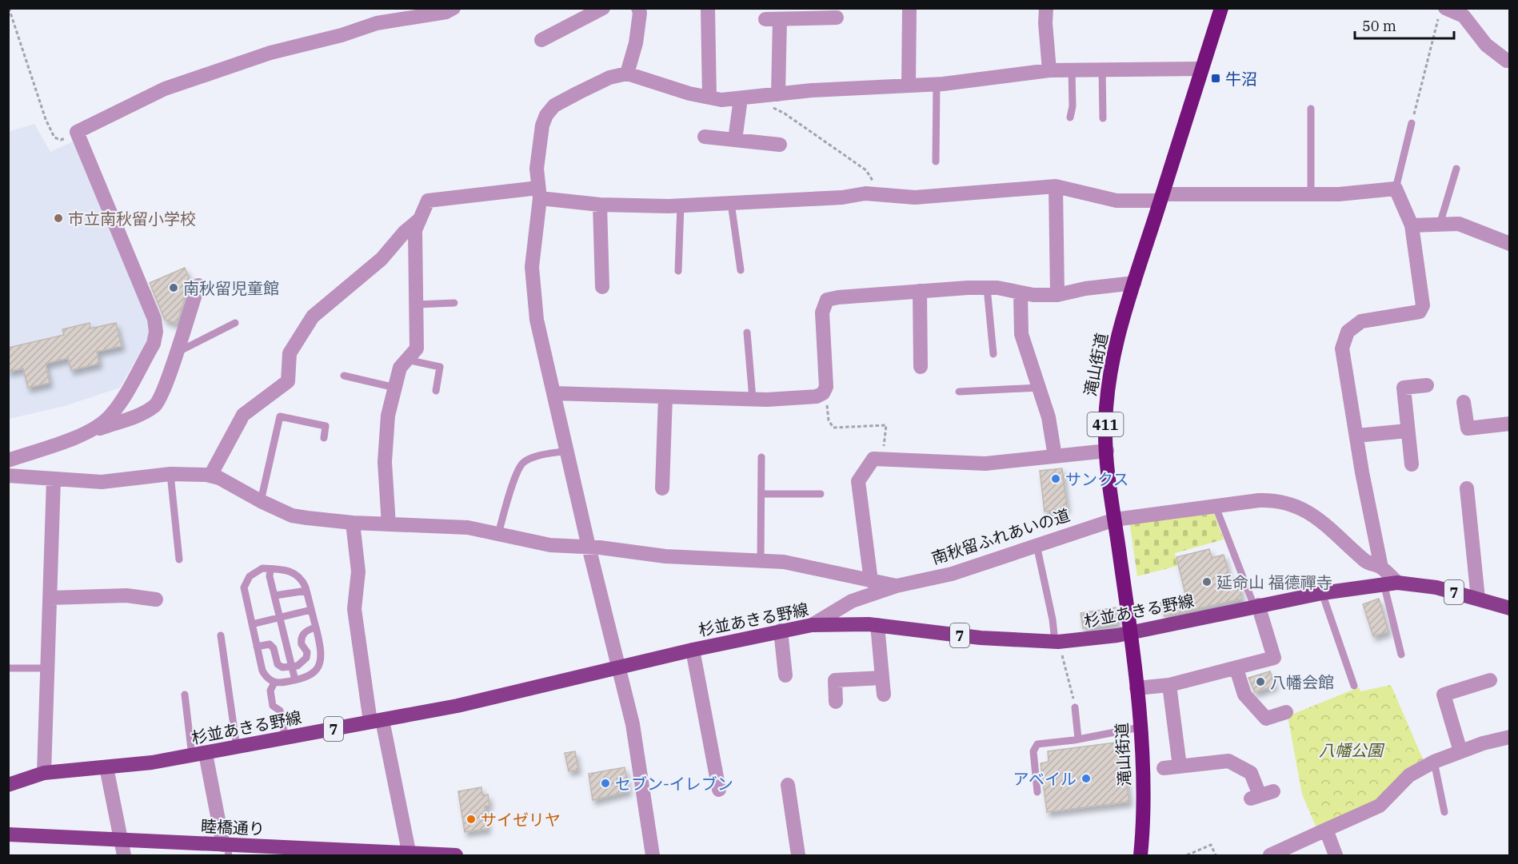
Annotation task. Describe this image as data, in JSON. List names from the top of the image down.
{
  "streets": {
    "highway": ["滝山街道", "411"],
    "main road": ["7", "杉並あきる野線", "睦橋通り"],
    "street": ["南秋留ふれあいの道"]
  },
  "crossings": [
    ["滝山街道", "南秋留ふれあいの道"],
    ["滝山街道", "杉並あきる野線"],
    ["南秋留ふれあいの道", "杉並あきる野線"]
  ],
  "parks": ["八幡公園"],
  "places": {
    "transit": ["牛沼"],
    "other": [
      "市立南秋留小学校",
      "南秋留児童館",
      "サンクス",
      "延命山 福德禪寺",
      "八幡会館",
      "アベイル",
      "セブン-イレブン",
      "サイゼリヤ"
    ]
  },
  "scale_bar": "50 m"
}
